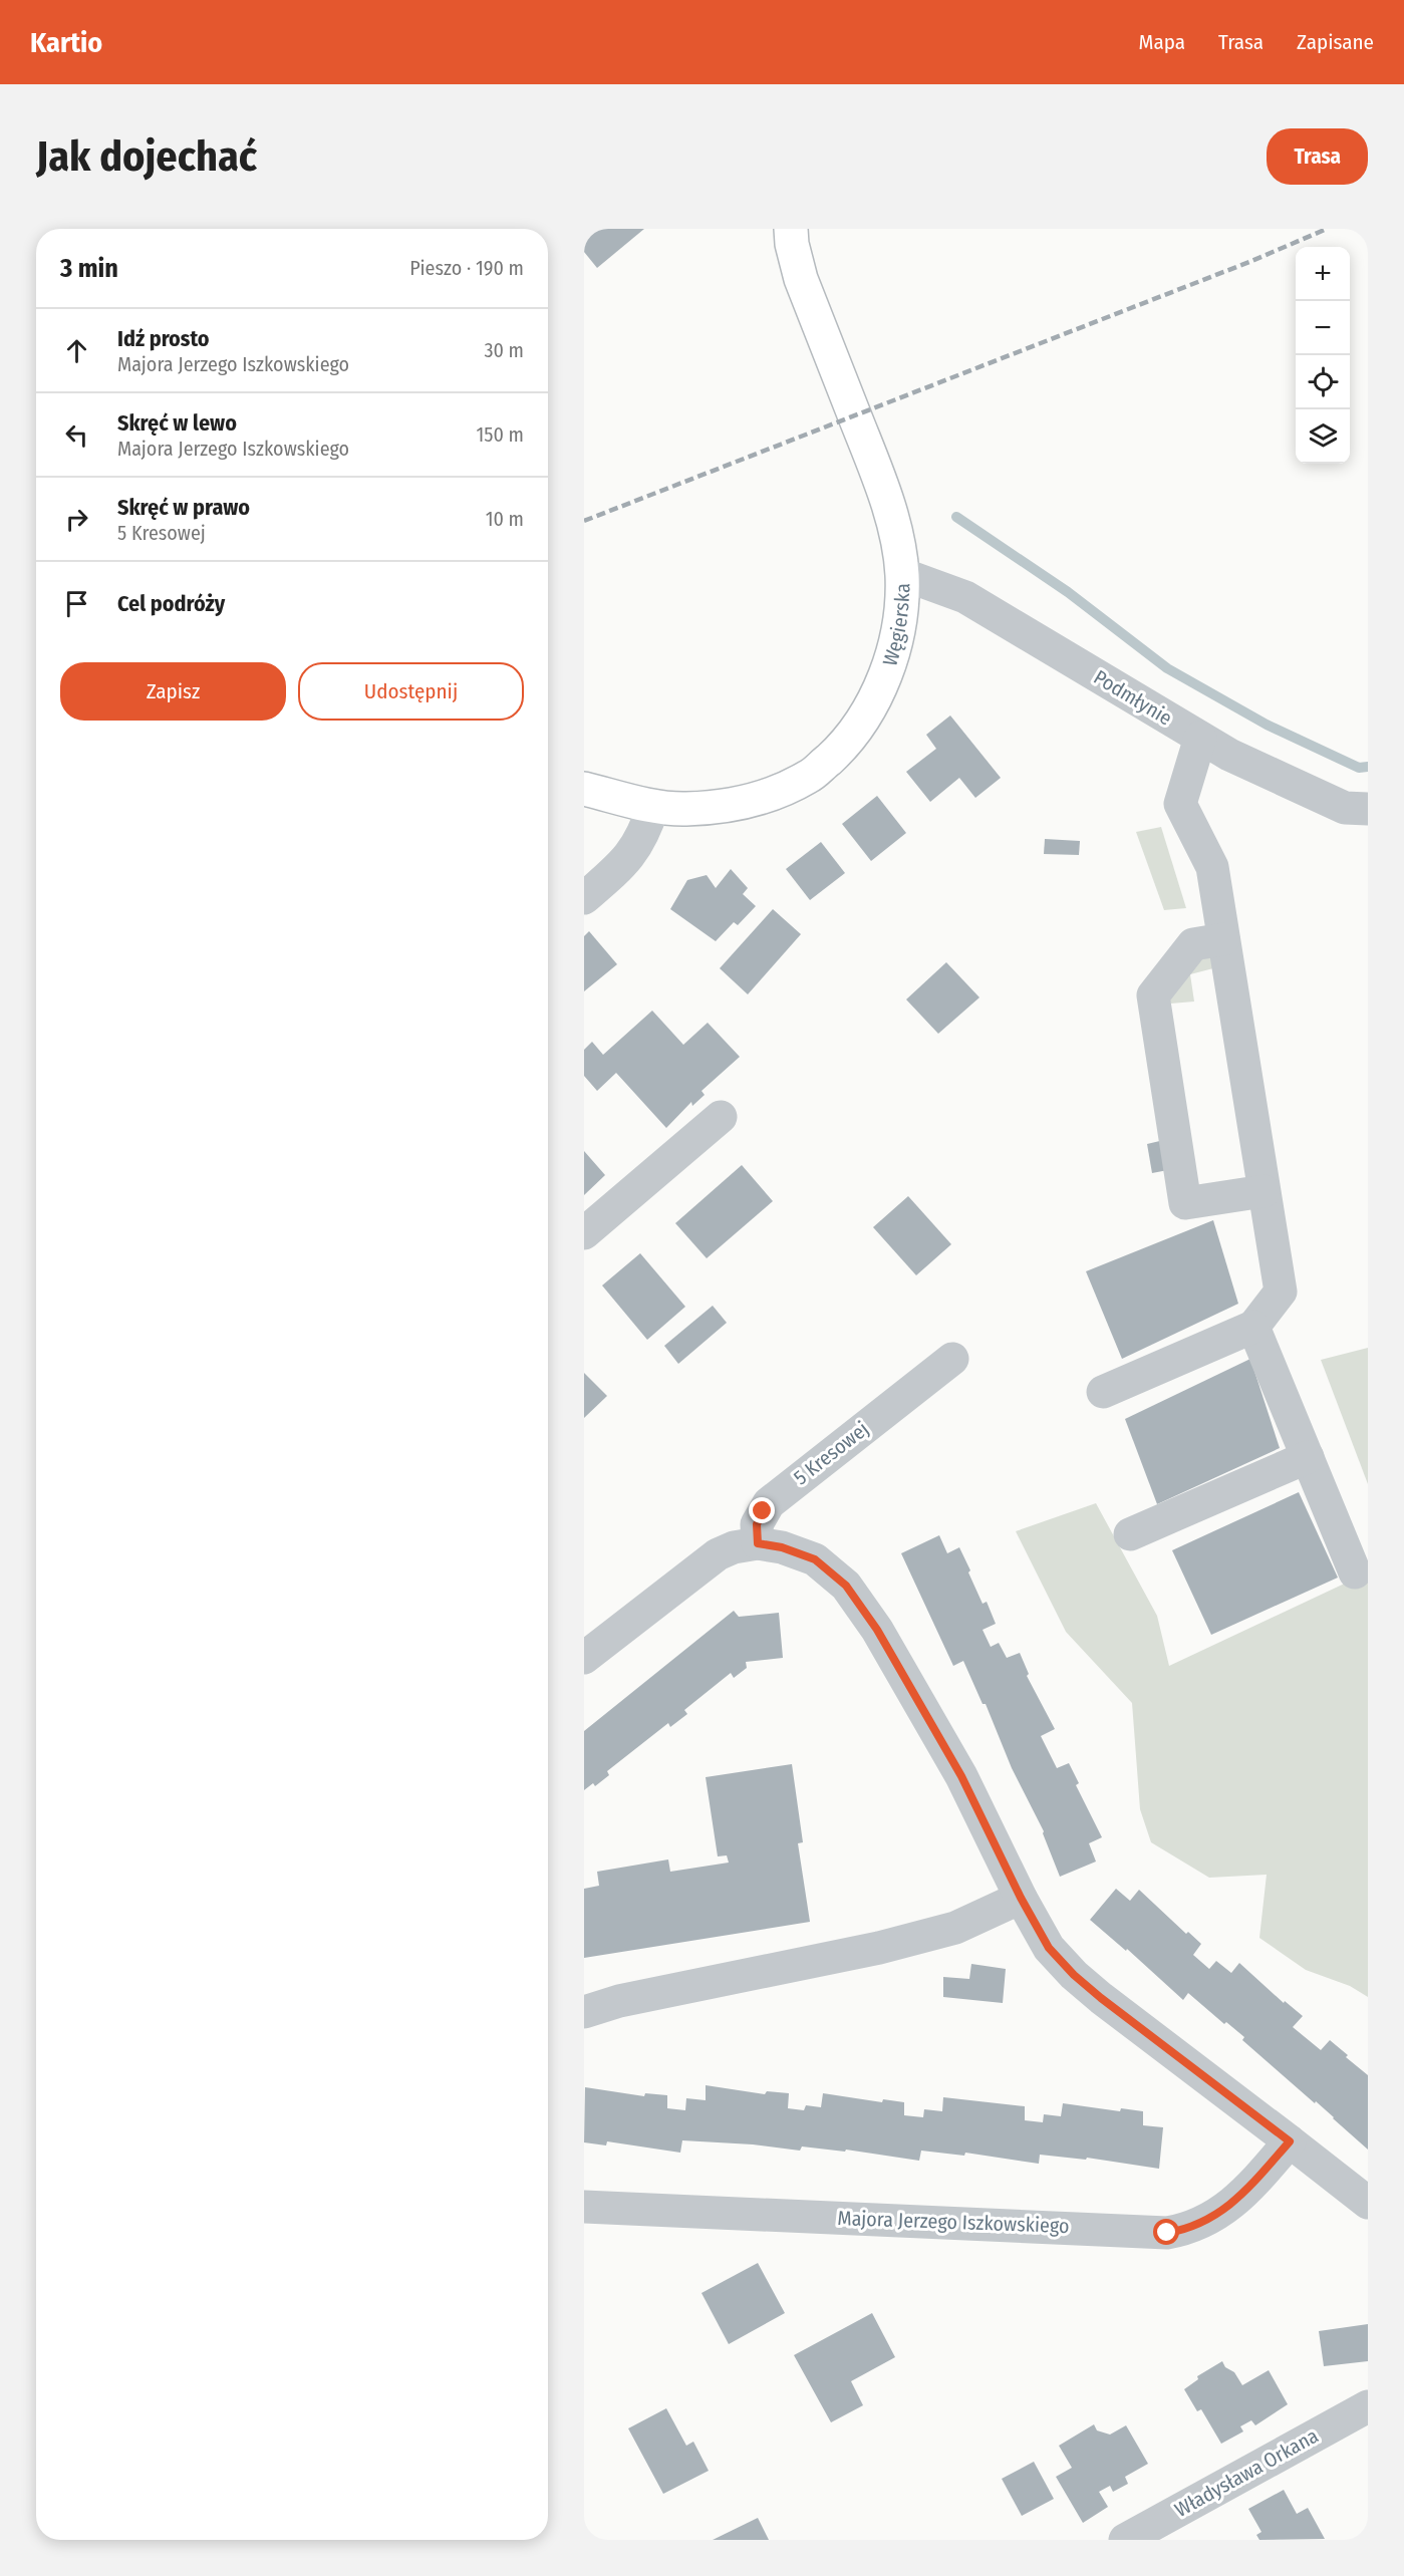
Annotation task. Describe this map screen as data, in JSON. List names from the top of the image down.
{
  "streets": {
    "main road": ["Węgierska"],
    "street": [
      "Podmłynie",
      "5 Kresowej",
      "Majora Jerzego Iszkowskiego",
      "Władysława Orkana"
    ]
  },
  "crossings": [
    ["Węgierska", "Podmłynie"]
  ],
  "page": {
    "header": "Kartio",
    "nav": ["Mapa", "Trasa", "Zapisane"],
    "buttons": [
      "Trasa",
      ["Zapisz", "Udostępnij"]
    ],
    "title": "Jak dojechać",
    "heading": ["3 min", "Pieszo · 190 m"],
    "map_buttons": ["+", "−"],
    "list": [
      ["Idź prosto", "Majora Jerzego Iszkowskiego", "30 m"],
      ["Skręć w lewo", "Majora Jerzego Iszkowskiego", "150 m"],
      ["Skręć w prawo", "5 Kresowej", "10 m"],
      "Cel podróży"
    ]
  }
}
